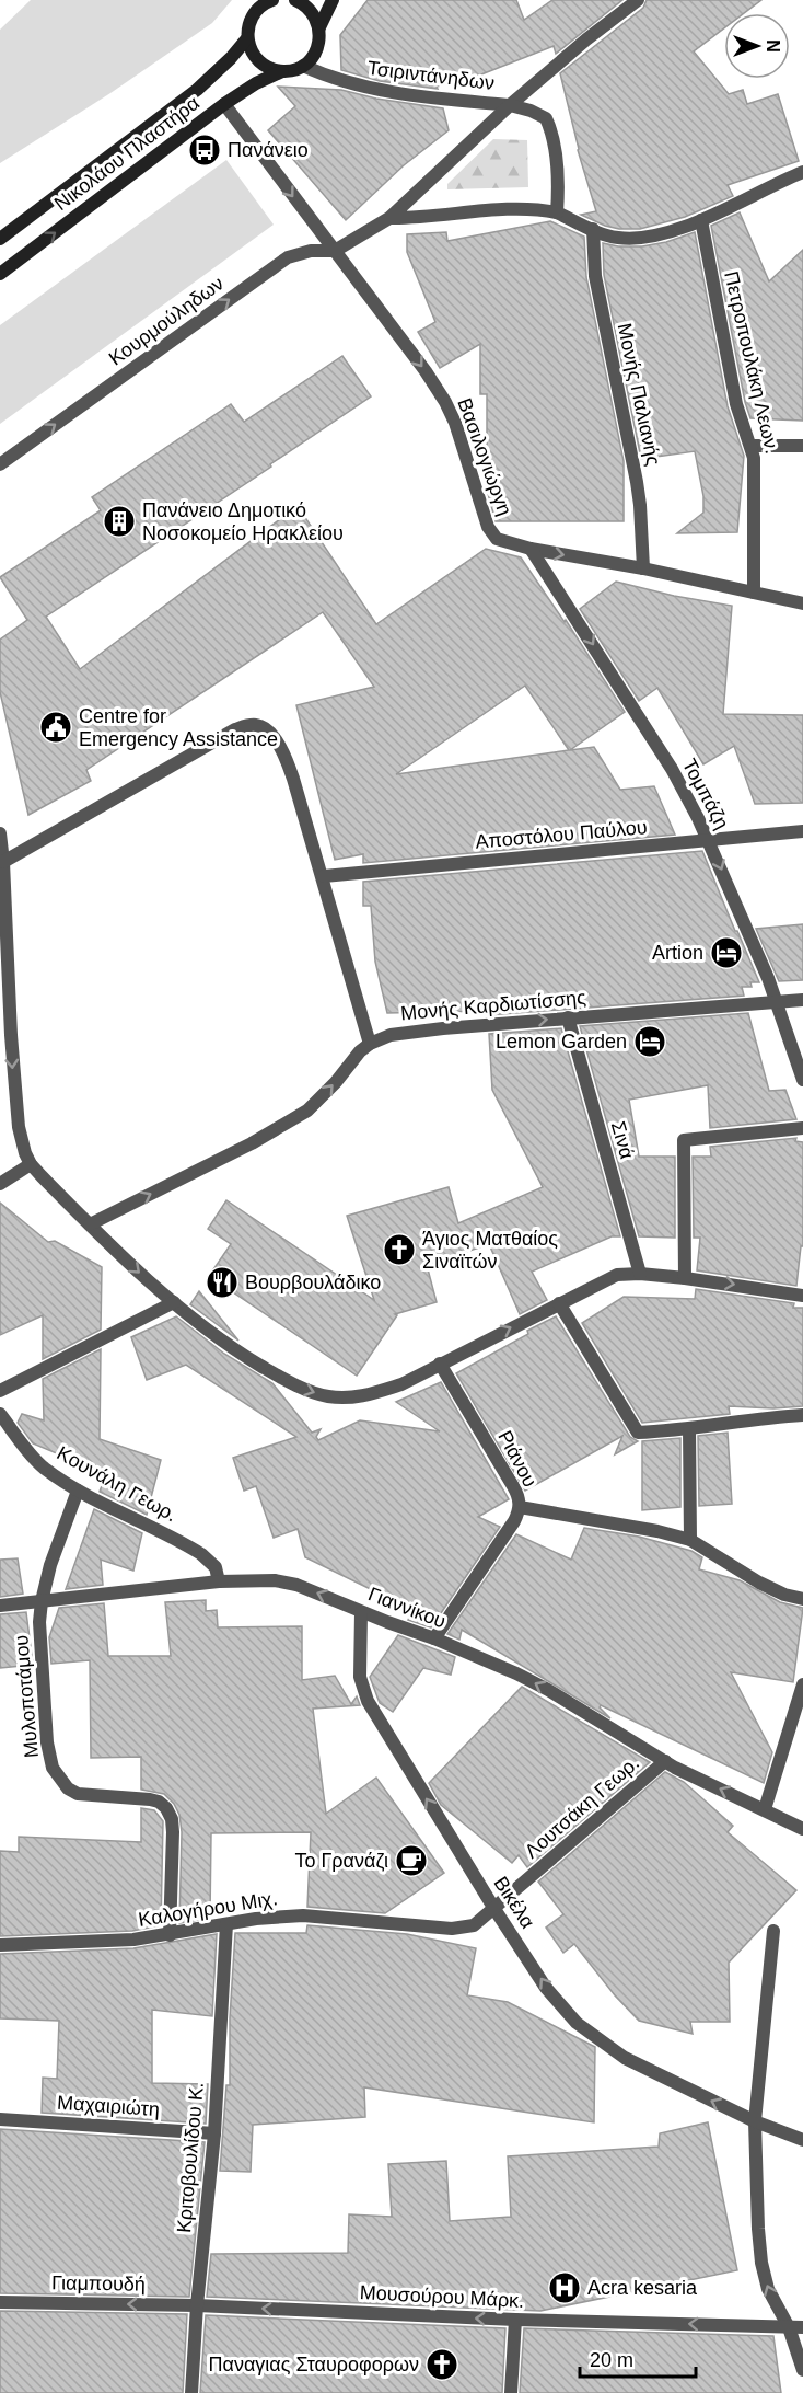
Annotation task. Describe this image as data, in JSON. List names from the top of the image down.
{
  "streets": {
    "main road": ["Νικολάου Πλαστήρα"],
    "street": [
      "Τσιριντάνηδων",
      "Κουρμούληδων",
      "Πετροπουλάκη Λεων.",
      "Μονής Παλιανής",
      "Βασιλογιώργη",
      "Τομπάζη",
      "Αποστόλου Παύλου",
      "Μονής Καρδιωτίσσης",
      "Σινά",
      "Ριάνου",
      "Κουνάλη Γεωρ.",
      "Γιαννίκου",
      "Μυλοποτάμου",
      "Λουτσάκη Γεωρ.",
      "Βικέλα",
      "Καλογήρου Μιχ.",
      "Μαχαιριώτη",
      "Κριτοβουλίδου Κ.",
      "Γιαμπουδή",
      "Μουσούρου Μάρκ."
    ]
  },
  "crossings": [
    ["Τσιριντάνηδων", "Νικολάου Πλαστήρα"],
    ["Τσιριντάνηδων", "Κουρμούληδων"],
    ["Νικολάου Πλαστήρα", "Βασιλογιώργη"],
    ["Κουρμούληδων", "Βασιλογιώργη"],
    ["Πετροπουλάκη Λεων.", "Βασιλογιώργη"],
    ["Μονής Παλιανής", "Βασιλογιώργη"],
    ["Βασιλογιώργη", "Τομπάζη"],
    ["Τομπάζη", "Αποστόλου Παύλου"],
    ["Τομπάζη", "Μονής Καρδιωτίσσης"],
    ["Μονής Καρδιωτίσσης", "Σινά"],
    ["Ριάνου", "Γιαννίκου"],
    ["Κουνάλη Γεωρ.", "Γιαννίκου"],
    ["Κουνάλη Γεωρ.", "Μυλοποτάμου"],
    ["Γιαννίκου", "Μυλοποτάμου"],
    ["Γιαννίκου", "Λουτσάκη Γεωρ."],
    ["Γιαννίκου", "Βικέλα"],
    ["Μυλοποτάμου", "Καλογήρου Μιχ."],
    ["Λουτσάκη Γεωρ.", "Βικέλα"],
    ["Λουτσάκη Γεωρ.", "Καλογήρου Μιχ."],
    ["Βικέλα", "Καλογήρου Μιχ."],
    ["Καλογήρου Μιχ.", "Κριτοβουλίδου Κ."],
    ["Μαχαιριώτη", "Κριτοβουλίδου Κ."],
    ["Κριτοβουλίδου Κ.", "Γιαμπουδή"],
    ["Κριτοβουλίδου Κ.", "Μουσούρου Μάρκ."],
    ["Γιαμπουδή", "Μουσούρου Μάρκ."]
  ],
  "one_way": [
    "Κουρμούληδων",
    "Βασιλογιώργη",
    "Τομπάζη",
    "Μονής Καρδιωτίσσης",
    "Γιαννίκου",
    "Βικέλα",
    "Γιαμπουδή",
    "Μουσούρου Μάρκ."
  ],
  "places": {
    "bus stop": ["Πανάνειο"],
    "building": ["Πανάνειο Δημοτικό Νοσοκομείο Ηρακλείου"],
    "public building": ["Centre for Emergency Assistance"],
    "hotel": ["Artion", "Lemon Garden"],
    "church": ["Άγιος Ματθαίος Σιναϊτών", "Παναγιας Σταυροφορων"],
    "restaurant": ["Βουρβουλάδικο"],
    "cafe": ["Το Γρανάζι"],
    "hospital": ["Acra kesaria"]
  },
  "scale_bar": "20 m",
  "north": "right"
}
